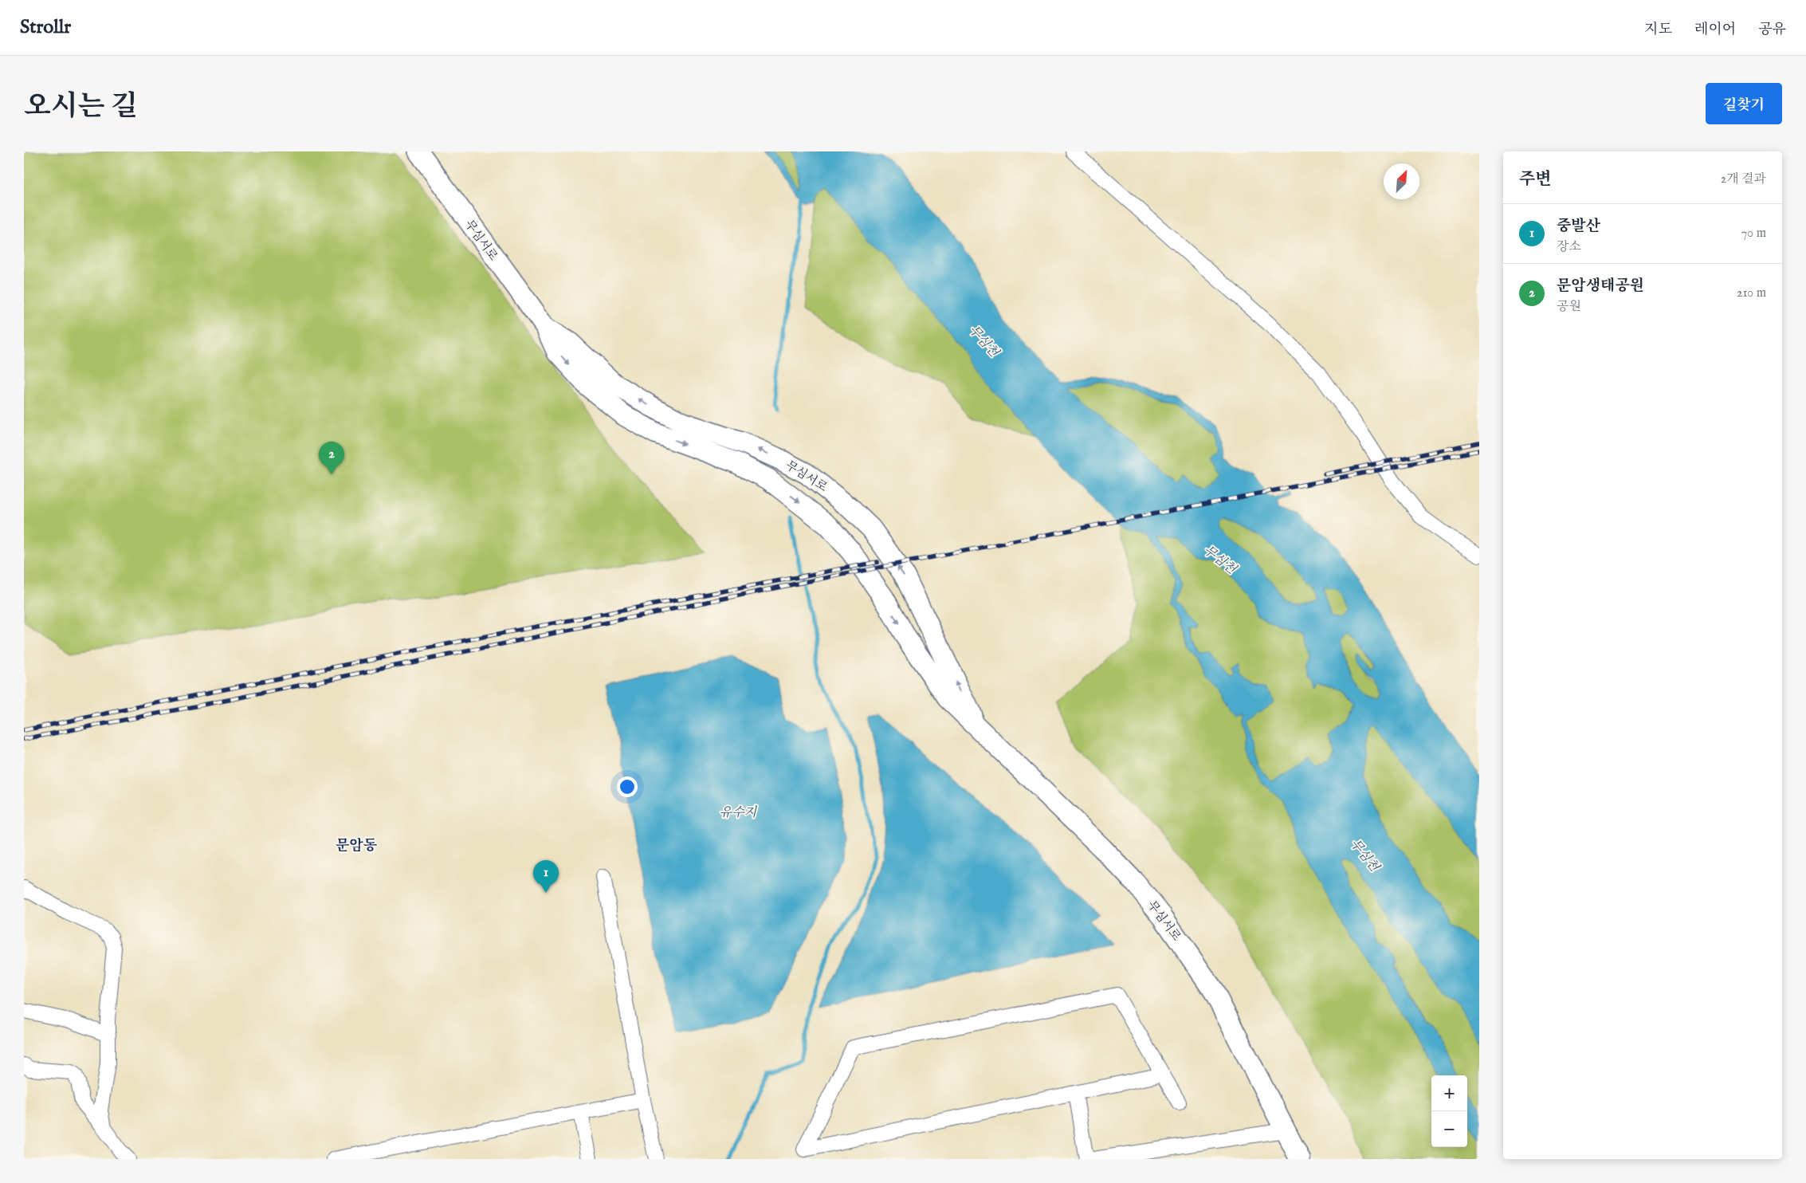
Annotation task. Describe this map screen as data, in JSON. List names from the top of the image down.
{
  "streets": {
    "street": ["무심서로"]
  },
  "districts": ["문암동"],
  "water": ["무심천", "유수지"],
  "north": "top right",
  "page": {
    "header": "Strollr",
    "nav": ["지도", "레이어", "공유"],
    "title": "오시는 길",
    "buttons": "길찾기",
    "heading": ["주변", "2개 결과"],
    "list": [
      {
        "mark": "1",
        "name": "중발산",
        "note": "장소",
        "value": "70 m"
      },
      {
        "mark": "2",
        "name": "문암생태공원",
        "note": "공원",
        "value": "210 m"
      }
    ],
    "pins": ["2", "1"],
    "map_buttons": ["+", "−"]
  }
}
